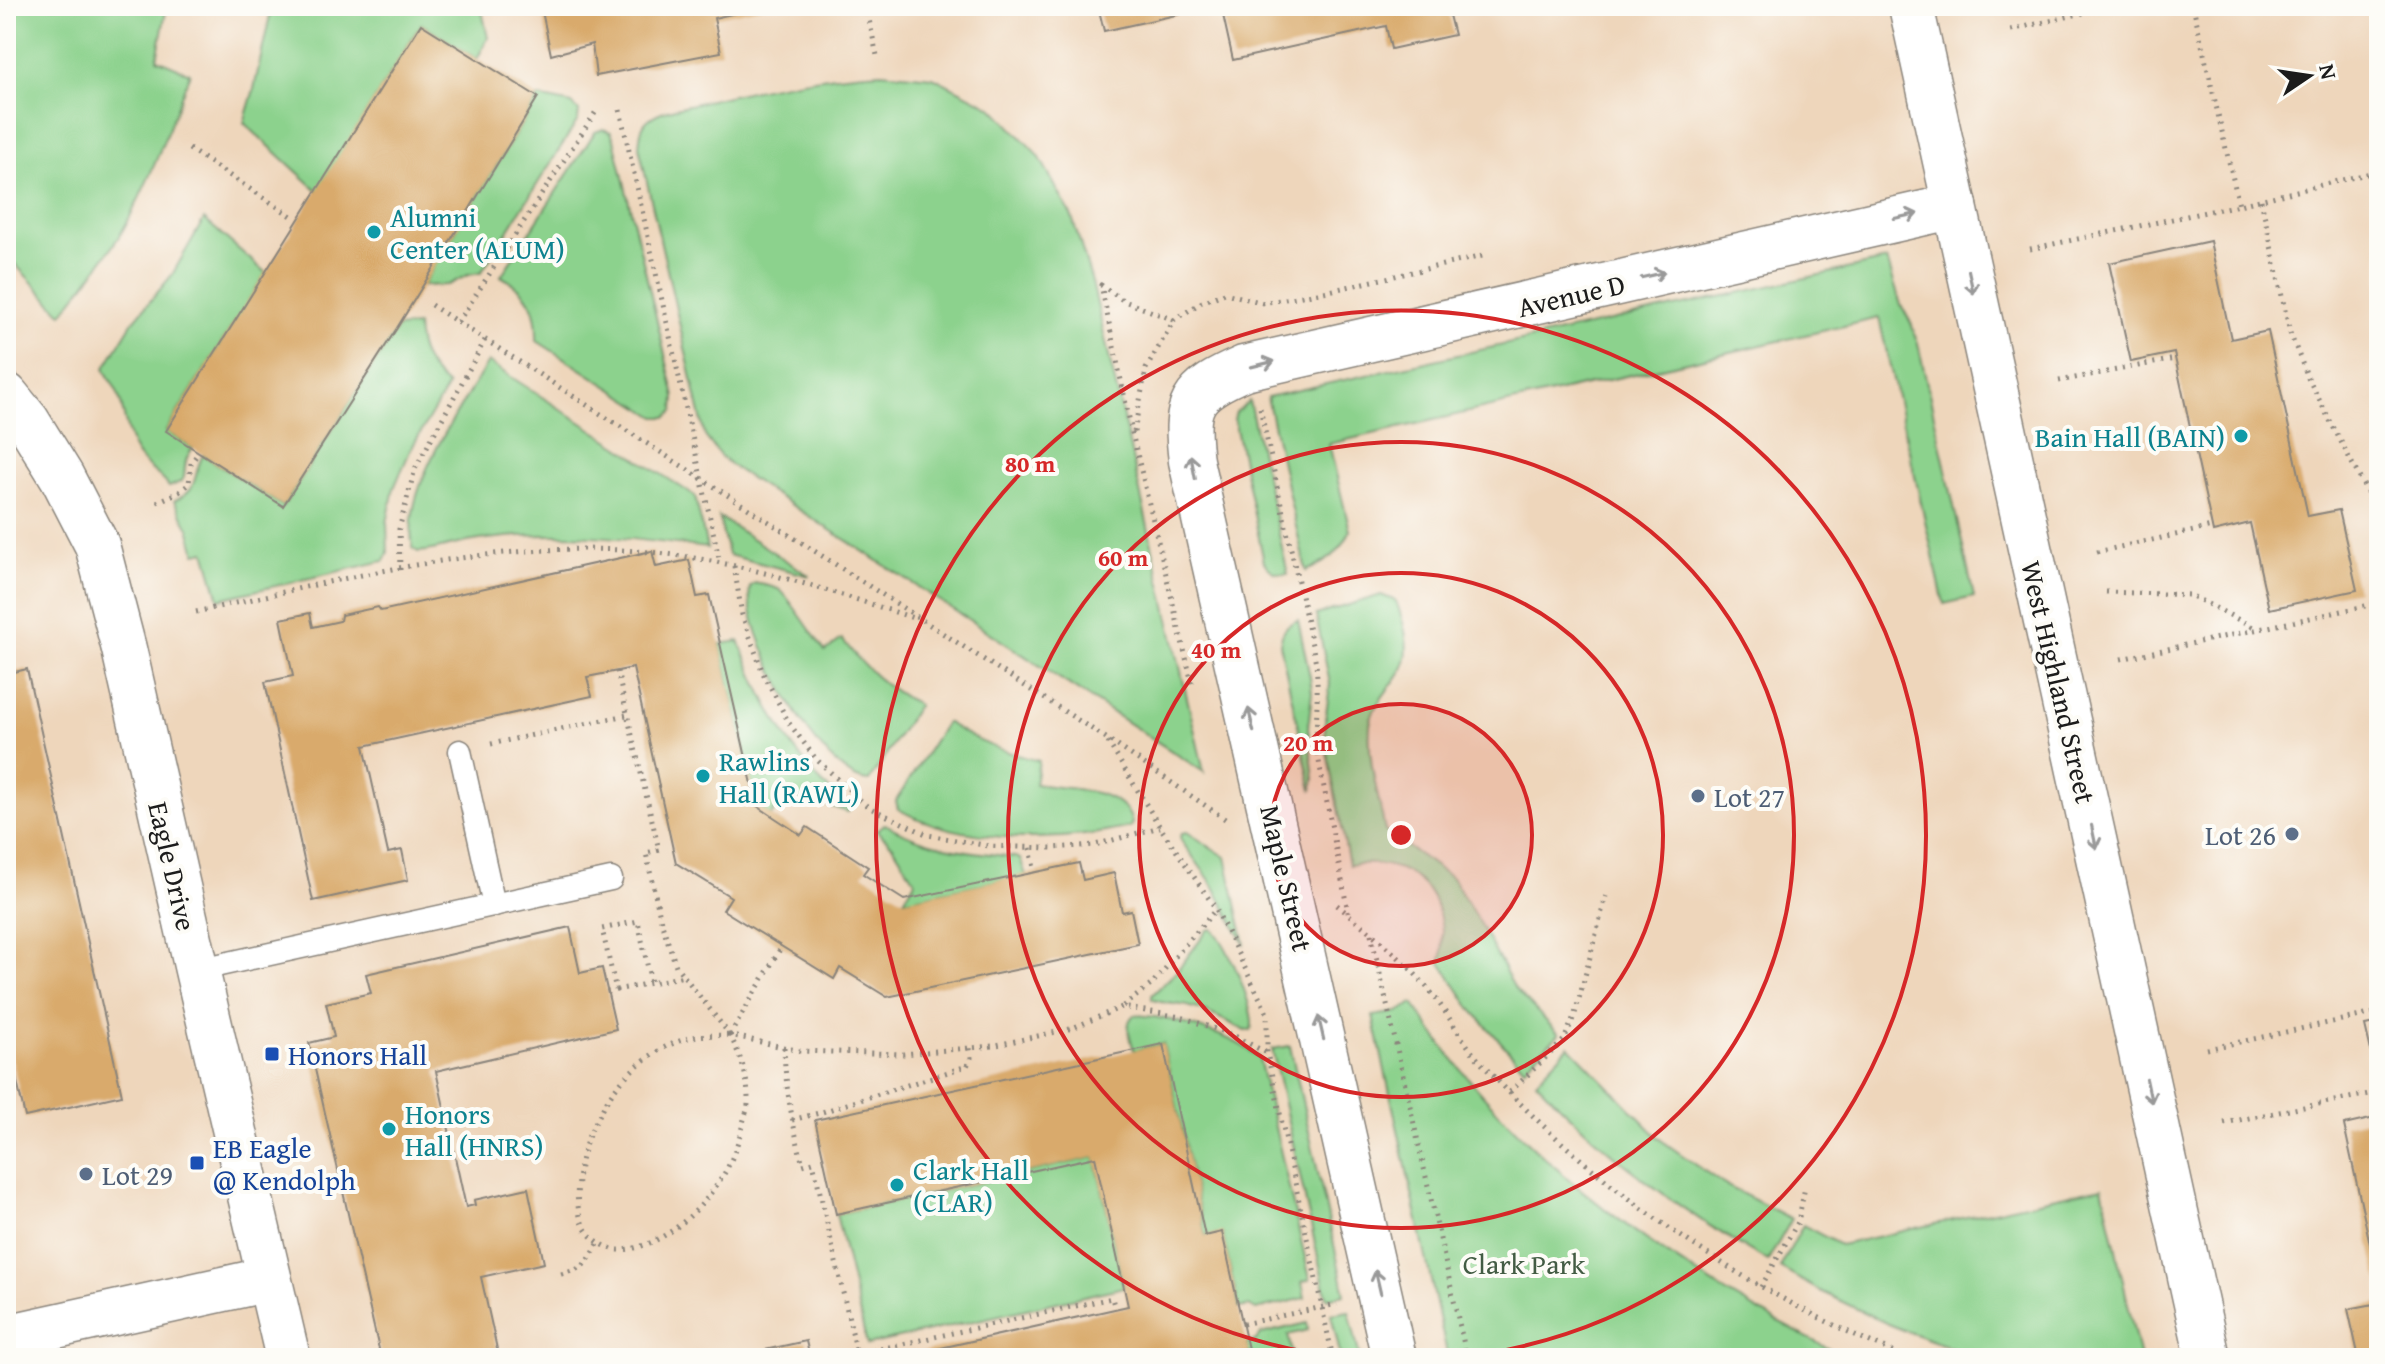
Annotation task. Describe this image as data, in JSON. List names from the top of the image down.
{
  "streets": {
    "street": [
      "Avenue D",
      "West Highland Street",
      "Eagle Drive",
      "Maple Street"
    ]
  },
  "crossings": [
    ["Avenue D", "West Highland Street"],
    ["Avenue D", "Maple Street"]
  ],
  "one_way": ["Avenue D", "West Highland Street", "Maple Street"],
  "parks": ["Clark Park"],
  "places": {
    "other": [
      "Alumni Center (ALUM)",
      "Bain Hall (BAIN)",
      "Rawlins Hall (RAWL)",
      "Lot 27",
      "Lot 26",
      "Honors Hall (HNRS)",
      "Lot 29",
      "Clark Hall (CLAR)"
    ],
    "transit": ["Honors Hall", "EB Eagle @ Kendolph"]
  },
  "north": "right",
  "rings": [
    "80 m",
    "60 m",
    "40 m",
    "20 m"
  ]
}
